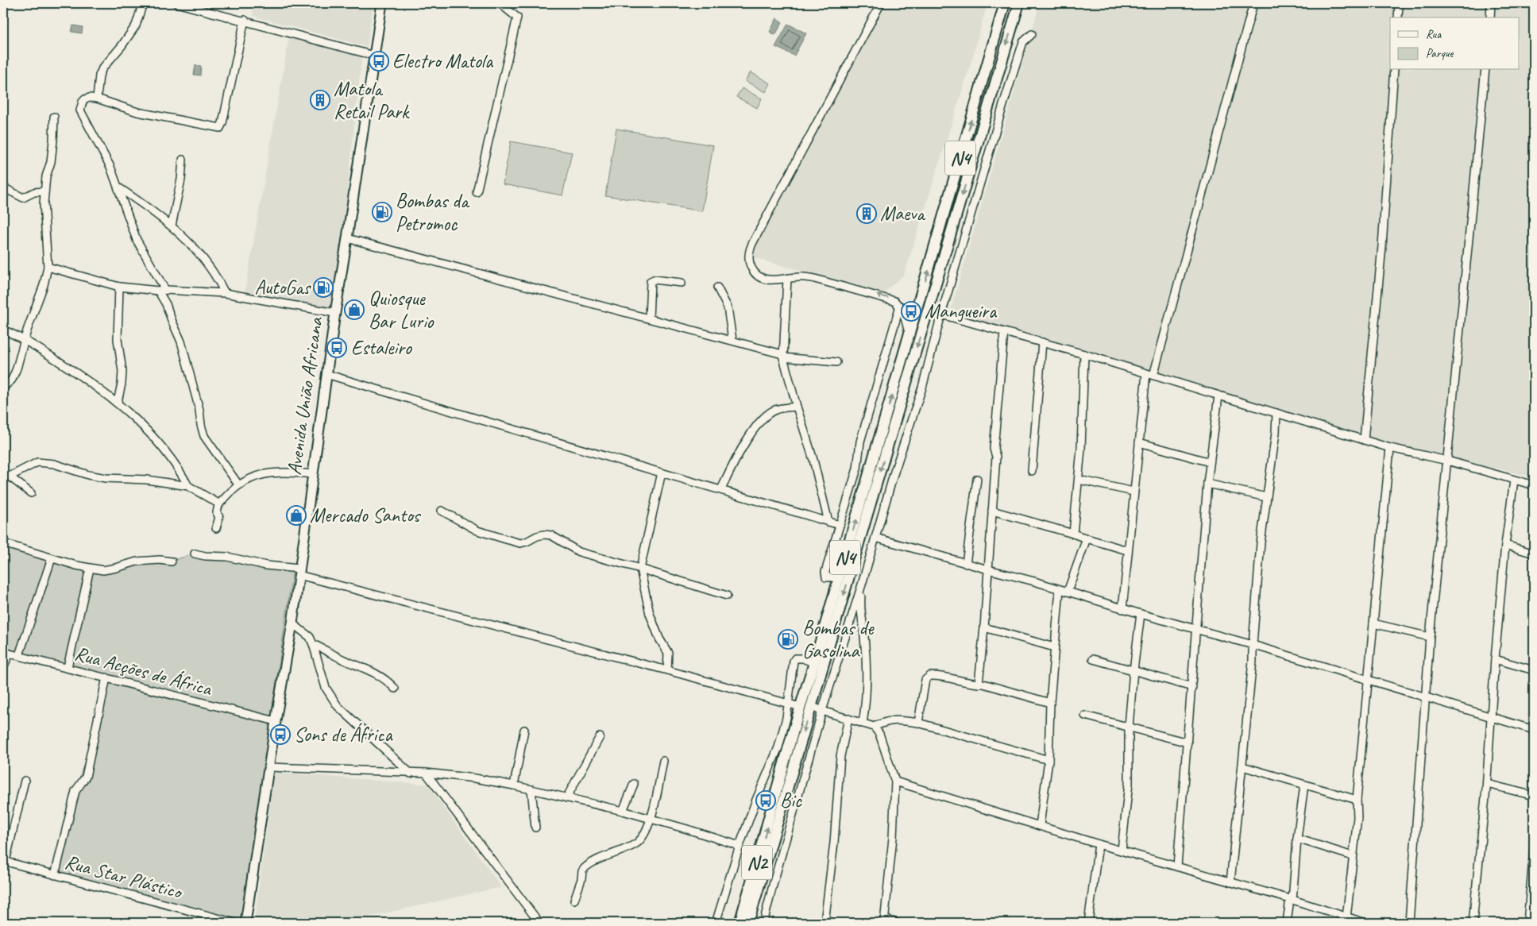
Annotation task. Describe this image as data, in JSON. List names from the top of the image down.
{
  "streets": {
    "highway": ["N4", "N2"],
    "main road": ["Avenida União Africana"],
    "street": ["Rua Acções de África", "Rua Star Plástico"]
  },
  "crossings": [
    ["N4", "N2"],
    ["Avenida União Africana", "Rua Acções de África"]
  ],
  "places": {
    "bus stop": [
      "Electro Matola",
      "Mangueira",
      "Estaleiro",
      "Sons de África",
      "Bic"
    ],
    "building": ["Matola Retail Park", "Maeva"],
    "fuel station": ["Bombas da Petromoc", "AutoGas", "Bombas de Gasolina"],
    "shop": ["Quiosque Bar Lurio", "Mercado Santos"]
  },
  "legend": ["Rua", "Parque"]
}
